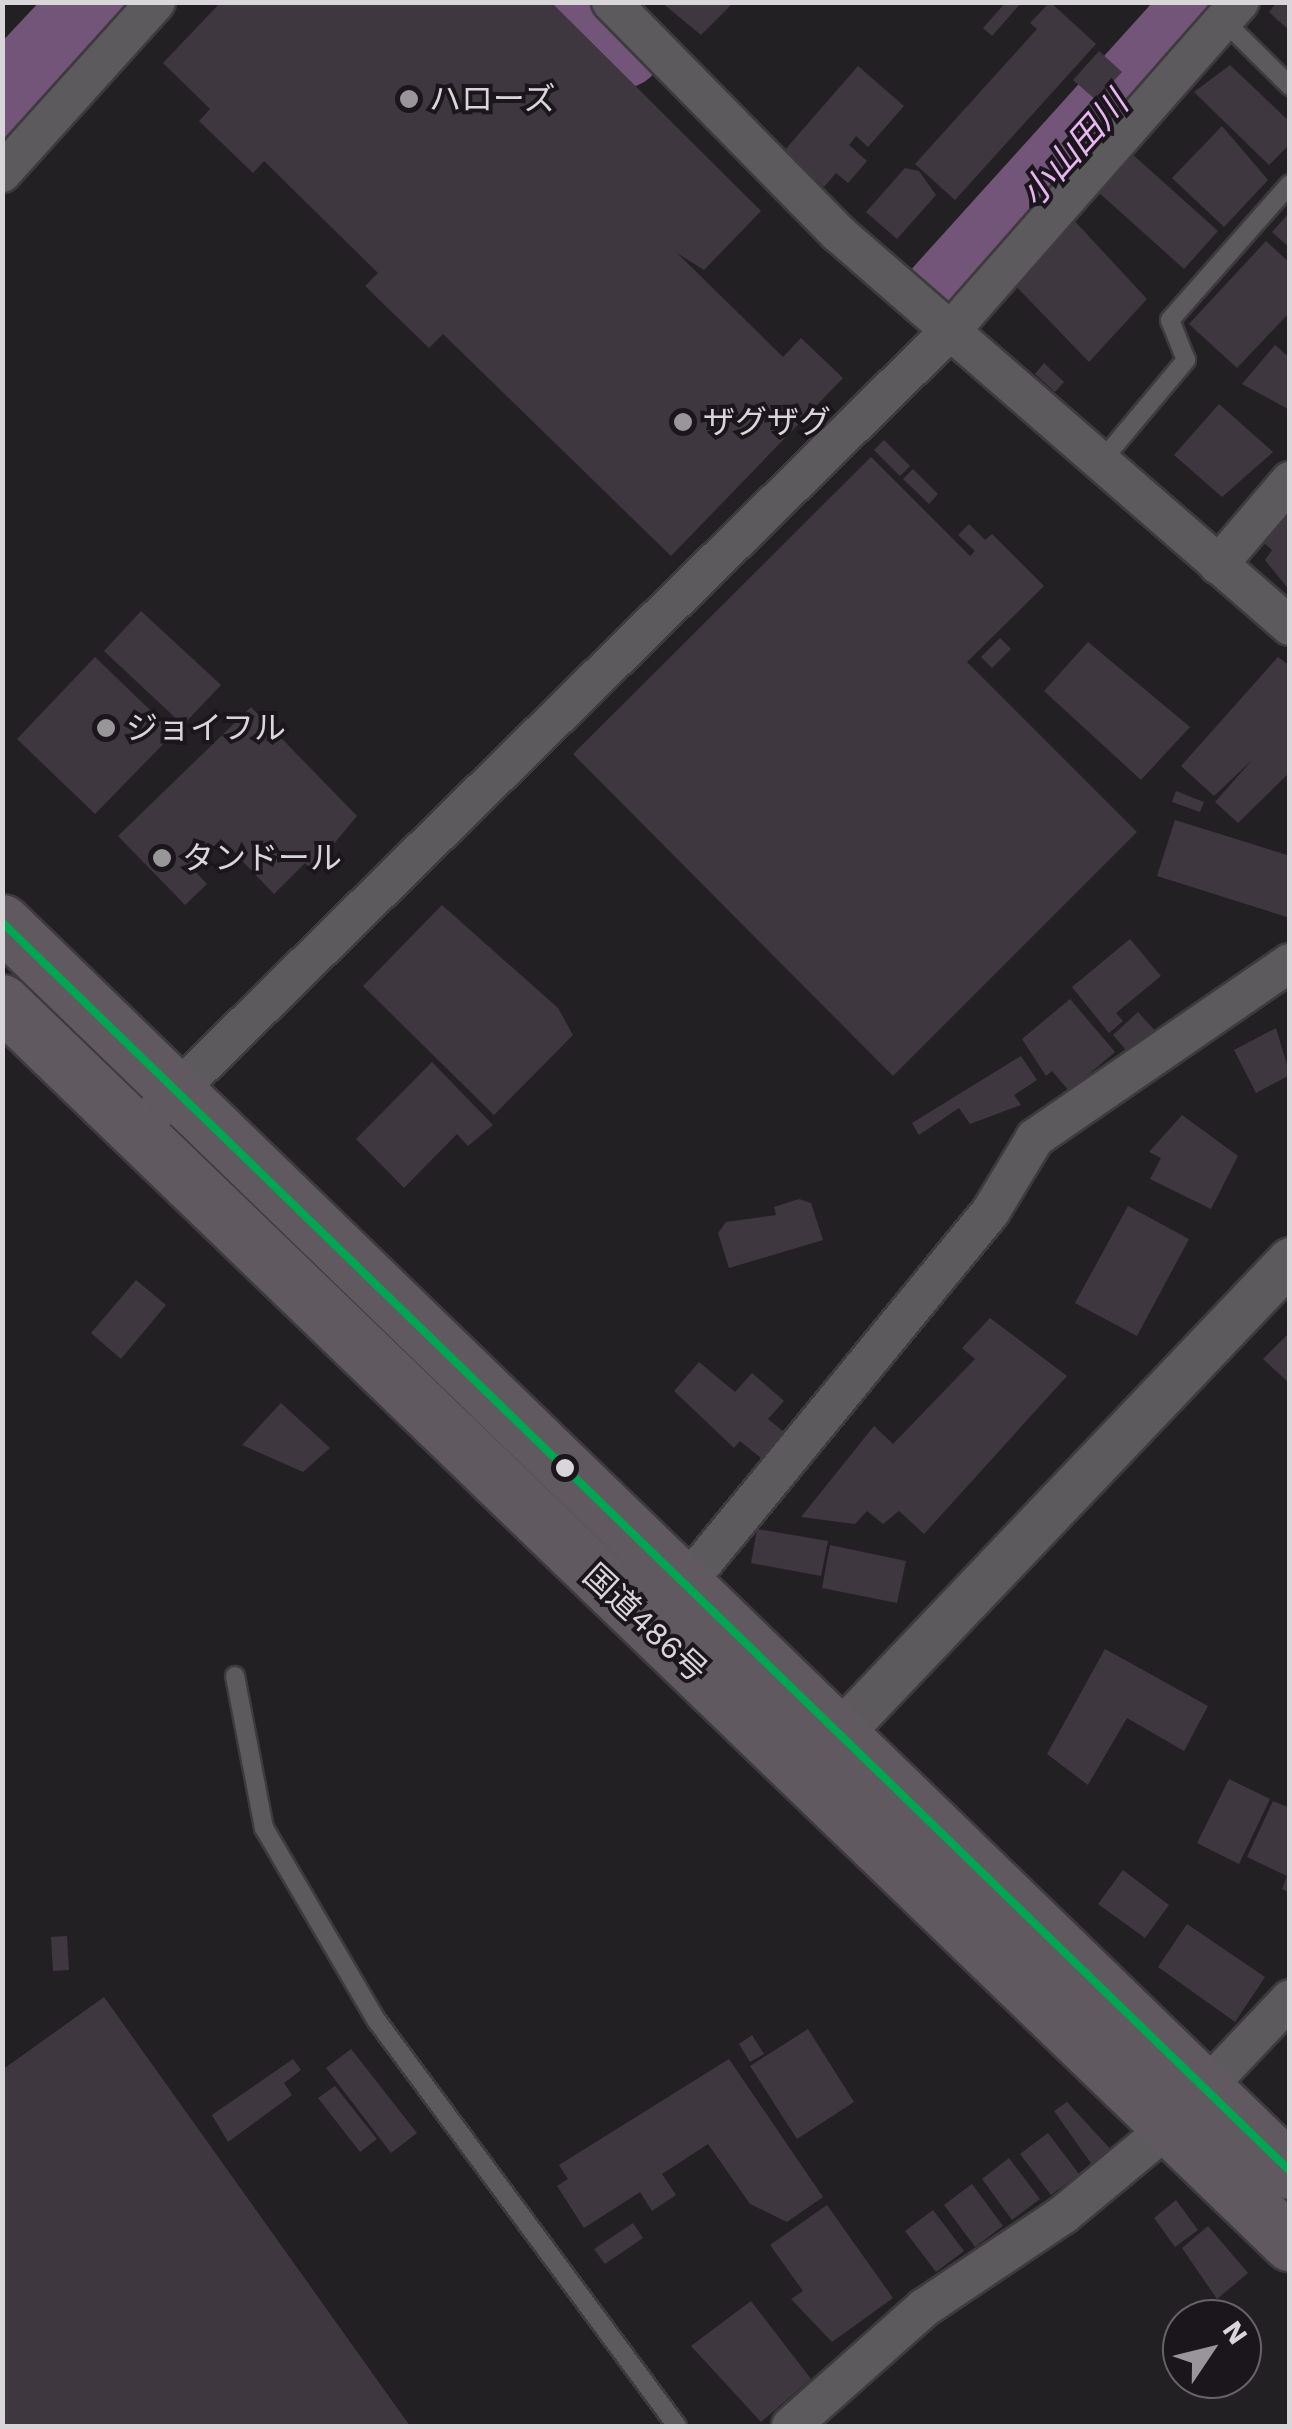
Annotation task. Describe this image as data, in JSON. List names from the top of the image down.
{
  "streets": {
    "highway": ["国道486号"]
  },
  "water": ["小山田川"],
  "places": [
    "ハローズ",
    "ザグザグ",
    "ジョイフル",
    "タンドール"
  ],
  "north": "top right"
}
